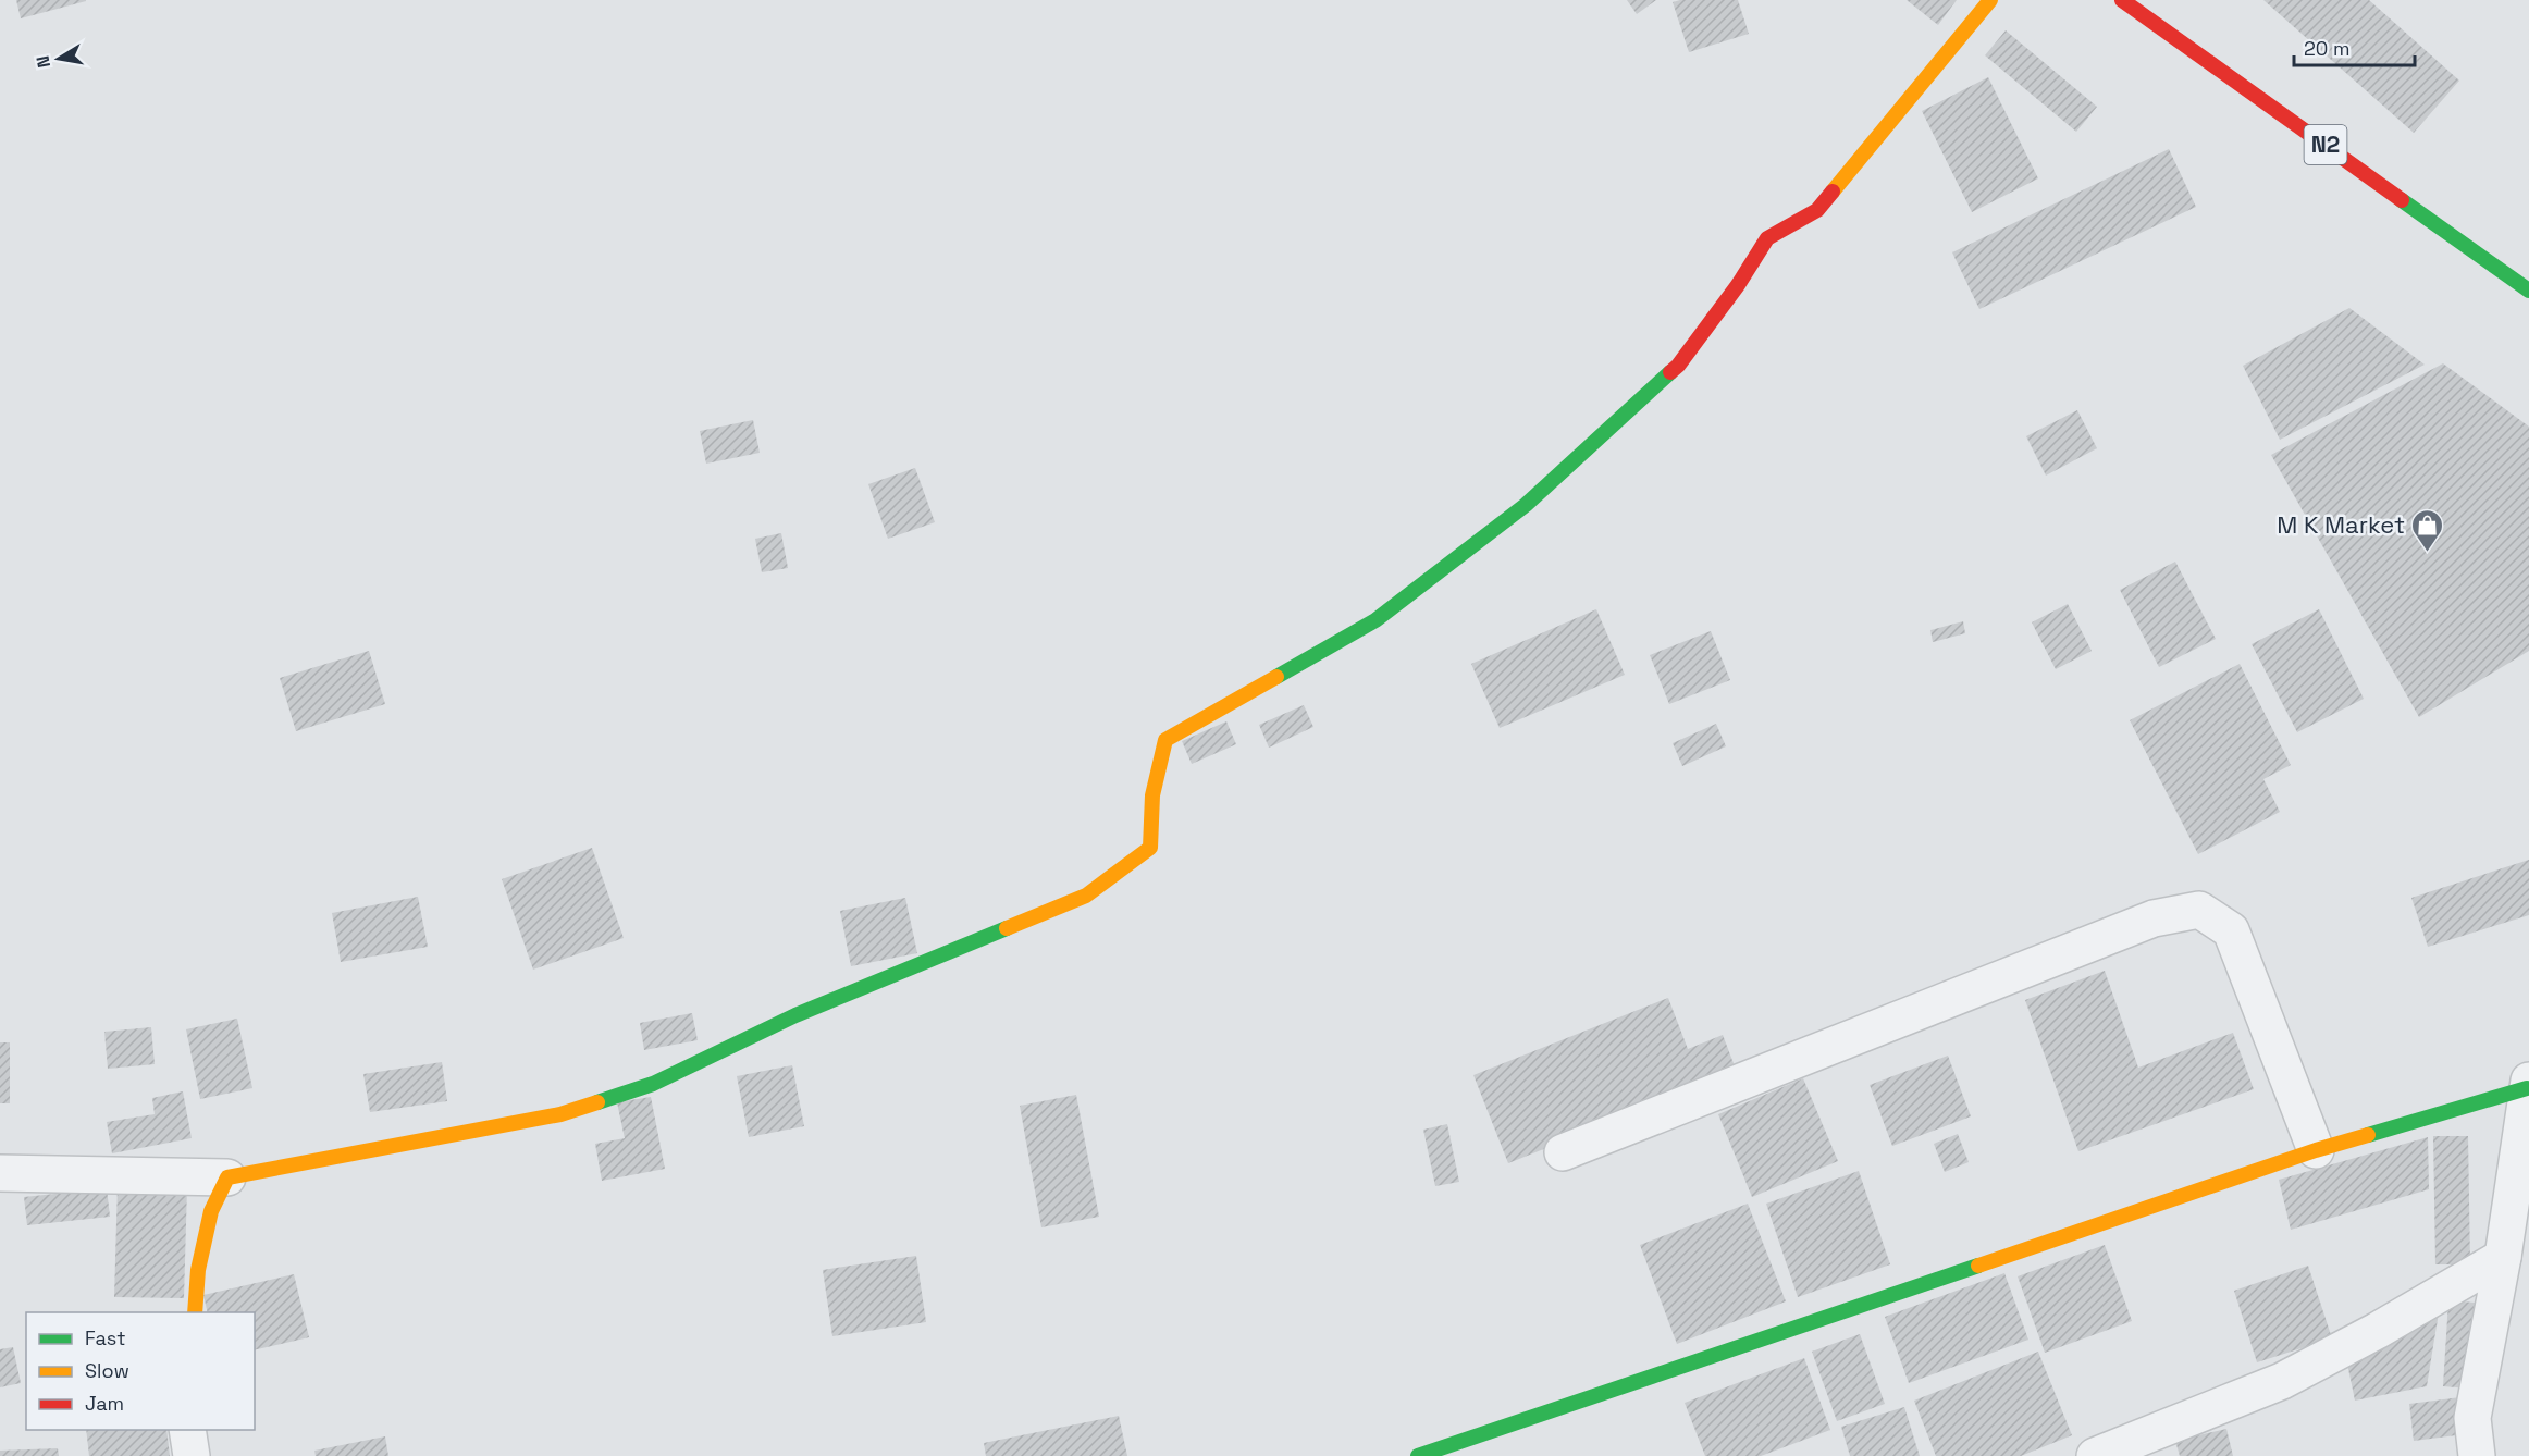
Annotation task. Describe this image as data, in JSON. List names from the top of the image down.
{
  "streets": {
    "main road": ["N2"]
  },
  "places": {
    "shop": ["M K Market"]
  },
  "legend": ["Fast", "Slow", "Jam"],
  "scale_bar": "20 m",
  "north": "left"
}
